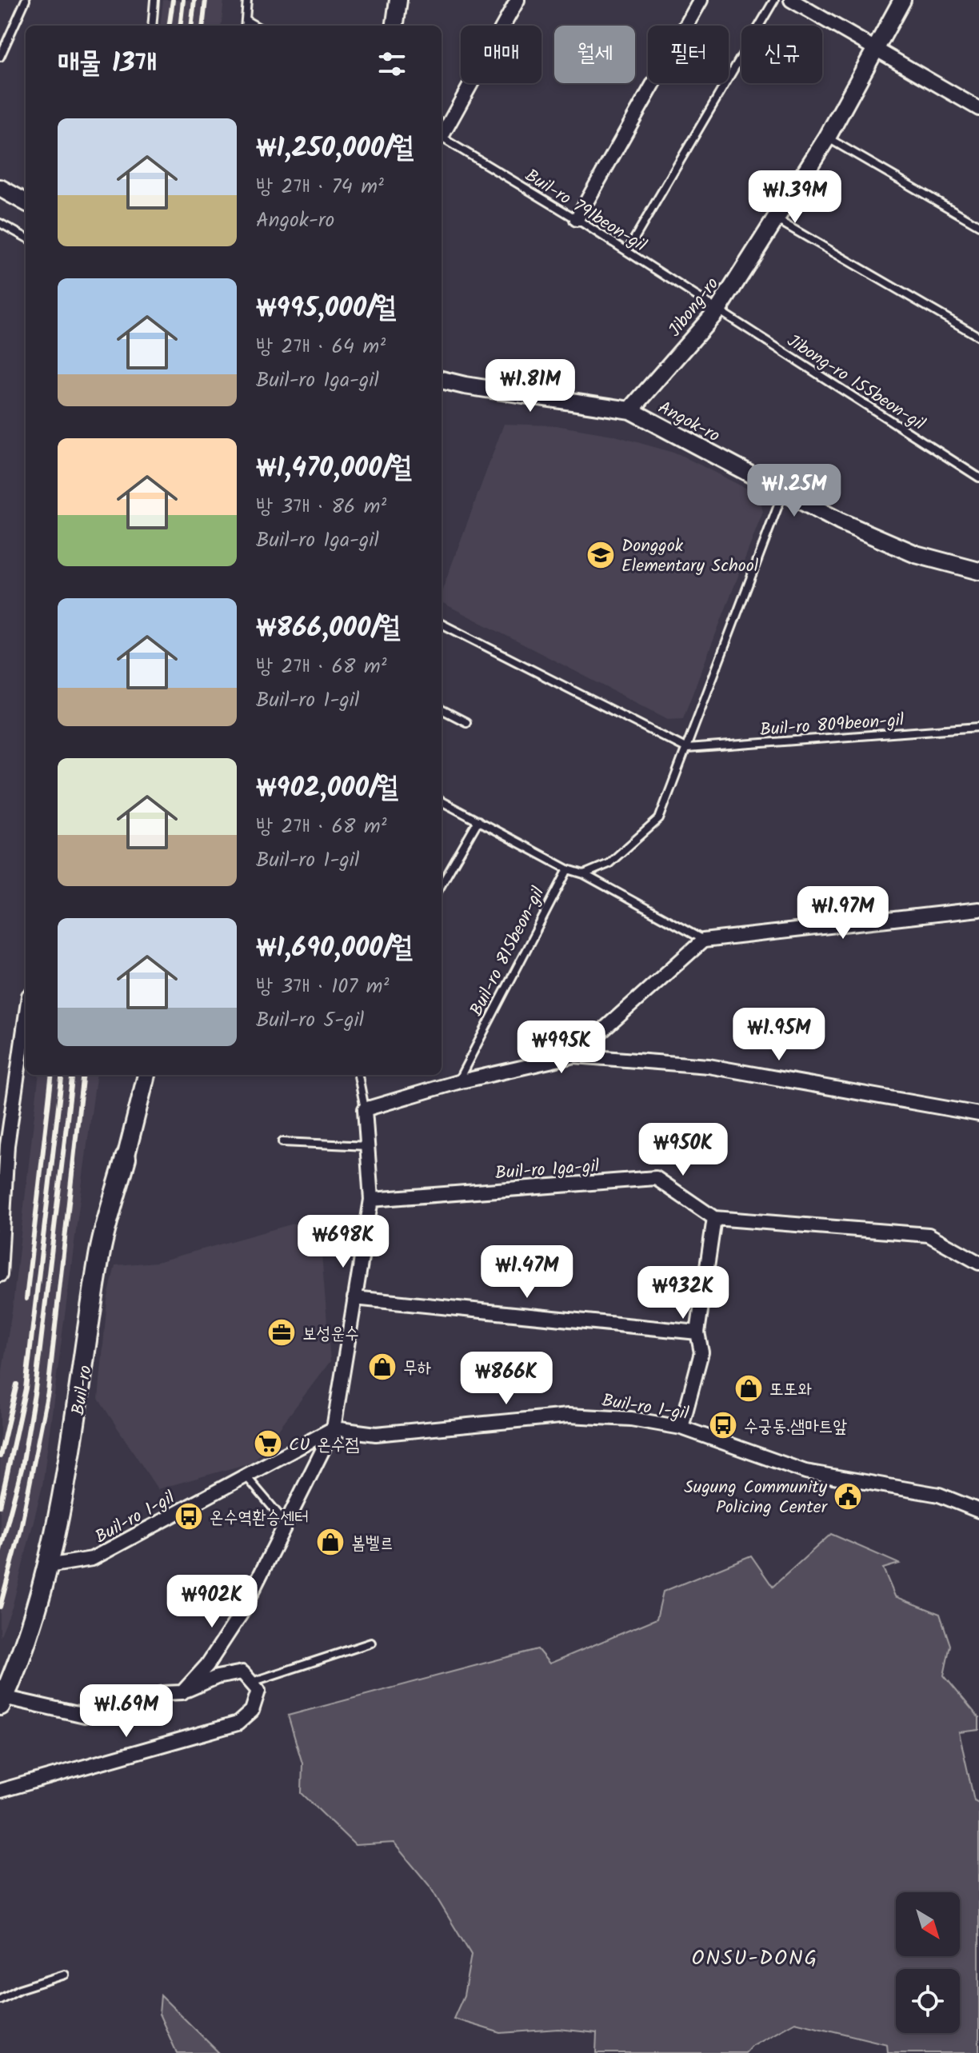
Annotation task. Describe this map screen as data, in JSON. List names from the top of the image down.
{
  "streets": {
    "main road": ["Buil-ro"],
    "street": [
      "Jibong-ro",
      "Angok-ro",
      "Buil-ro 1ga-gil",
      "Buil-ro 1-gil"
    ],
    "lane": [
      "Buil-ro 791beon-gil",
      "Jibong-ro 155beon-gil",
      "Buil-ro 809beon-gil",
      "Buil-ro 815beon-gil"
    ]
  },
  "crossings": [
    ["Buil-ro 791beon-gil", "Jibong-ro"],
    ["Buil-ro 791beon-gil", "Jibong-ro 155beon-gil"],
    ["Jibong-ro", "Jibong-ro 155beon-gil"],
    ["Jibong-ro", "Angok-ro"],
    ["Buil-ro", "Buil-ro 1-gil"]
  ],
  "districts": ["ONSU-DONG"],
  "places": {
    "school or university": ["Donggok Elementary School"],
    "office": ["보성운수"],
    "shop": ["무하", "또또와", "봄벨르"],
    "bus stop": ["수궁동.샘마트앞", "온수역환승센터"],
    "supermarket": ["CU 온수점"],
    "public building": ["Sugung Community Policing Center"]
  },
  "north": "bottom right",
  "page": {
    "chip": [
      "매매",
      "월세",
      "필터",
      "신규"
    ],
    "heading": "매물 13개",
    "list": [
      {
        "name": "₩1,250,000/월",
        "note": "방 2개 · 74 m² · Angok-ro"
      },
      {
        "name": "₩995,000/월",
        "note": "방 2개 · 64 m² · Buil-ro 1ga-gil"
      },
      {
        "name": "₩1,470,000/월",
        "note": "방 3개 · 86 m² · Buil-ro 1ga-gil"
      },
      {
        "name": "₩866,000/월",
        "note": "방 2개 · 68 m² · Buil-ro 1-gil"
      },
      {
        "name": "₩902,000/월",
        "note": "방 2개 · 68 m² · Buil-ro 1-gil"
      },
      {
        "name": "₩1,690,000/월",
        "note": "방 3개 · 107 m² · Buil-ro 5-gil"
      }
    ],
    "price": [
      "₩1.39M",
      "₩1.81M",
      "₩1.25M",
      "₩1.97M",
      "₩1.95M",
      "₩995K",
      "₩950K",
      "₩698K",
      "₩1.47M",
      "₩932K",
      "₩866K",
      "₩902K",
      "₩1.69M"
    ]
  }
}
